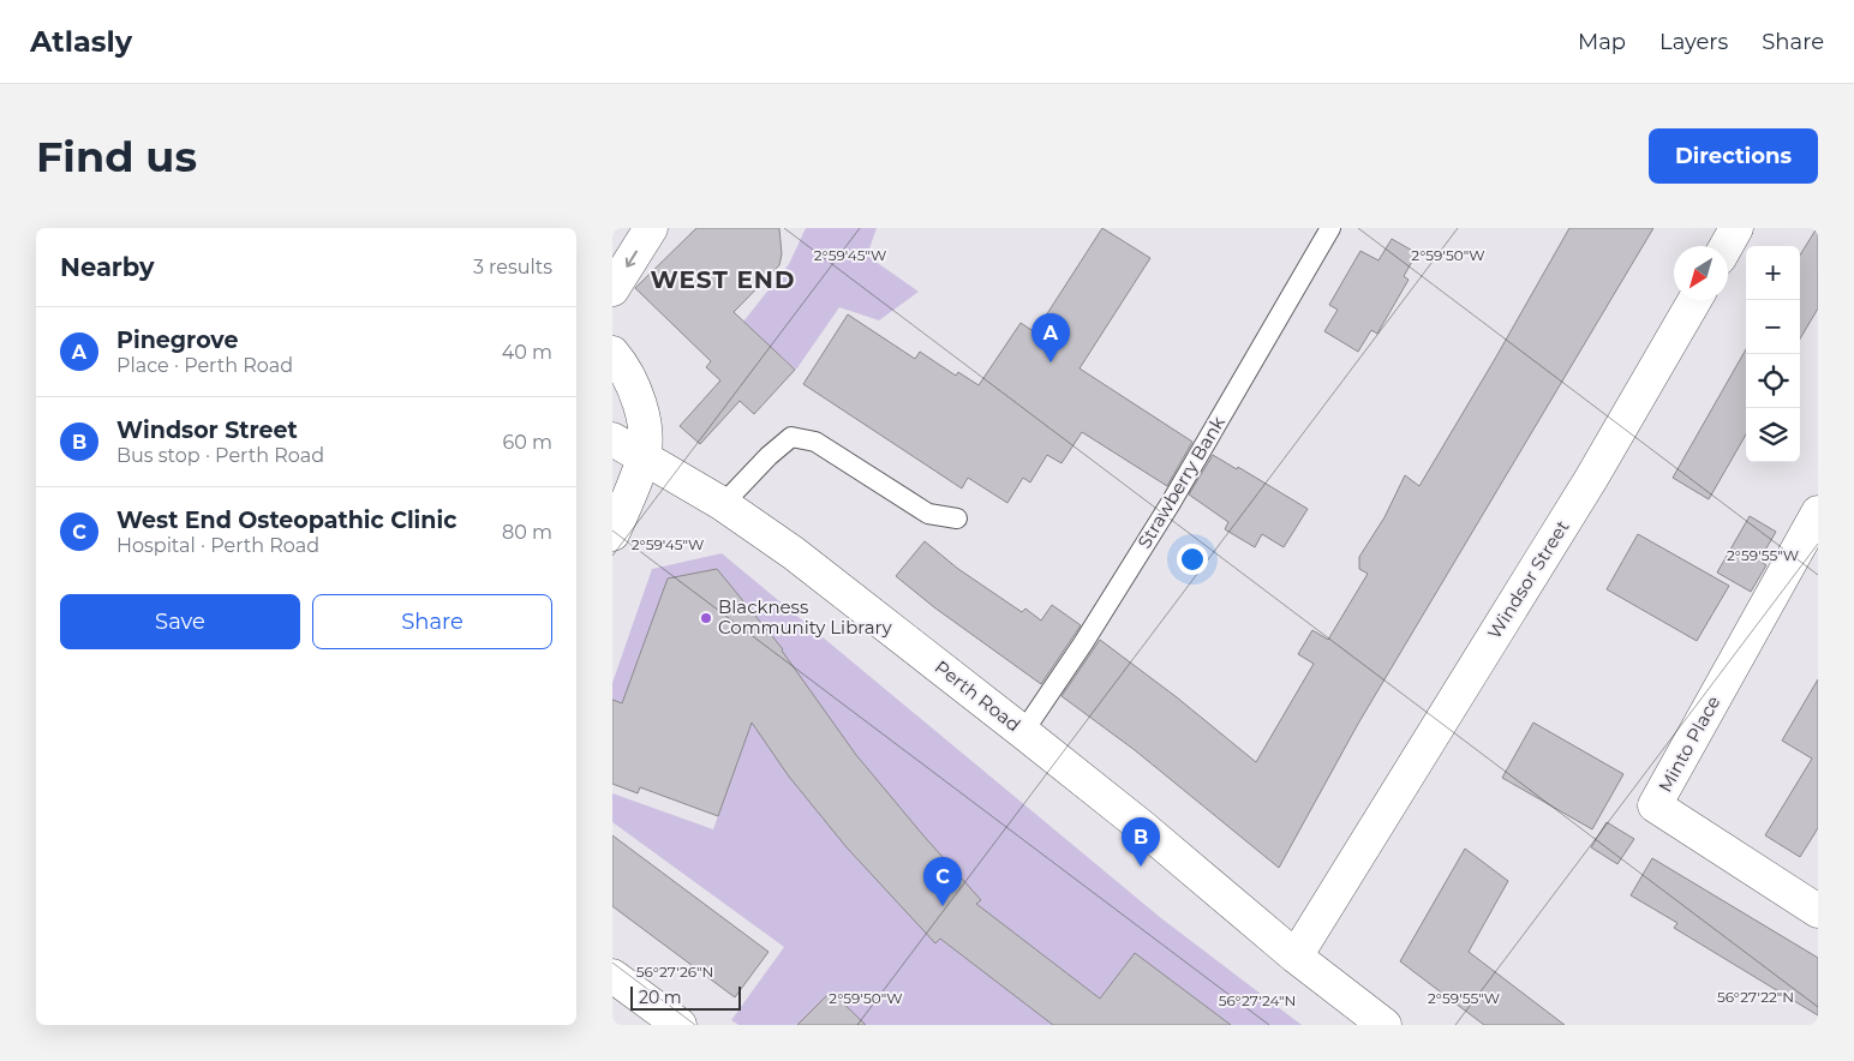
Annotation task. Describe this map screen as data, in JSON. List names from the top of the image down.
{
  "streets": {
    "street": ["Windsor Street", "Perth Road", "Minto Place"],
    "lane": ["Strawberry Bank"]
  },
  "crossings": [
    ["Strawberry Bank", "Perth Road"],
    ["Windsor Street", "Perth Road"]
  ],
  "districts": ["WEST END"],
  "places": ["Blackness Community Library"],
  "scale_bar": "20 m",
  "north": "bottom left",
  "page": {
    "header": "Atlasly",
    "nav": ["Map", "Layers", "Share"],
    "buttons": [
      "Directions",
      ["Save", "Share"]
    ],
    "title": "Find us",
    "heading": ["Nearby", "3 results"],
    "map_buttons": ["+", "−"],
    "list": [
      {
        "mark": "A",
        "name": "Pinegrove",
        "note": "Place · Perth Road",
        "value": "40 m"
      },
      {
        "mark": "B",
        "name": "Windsor Street",
        "note": "Bus stop · Perth Road",
        "value": "60 m"
      },
      {
        "mark": "C",
        "name": "West End Osteopathic Clinic",
        "note": "Hospital · Perth Road",
        "value": "80 m"
      }
    ],
    "pins": ["A", "B", "C"],
    "scale": "20 m"
  },
  "coordinates": [
    "2°59'45\"W",
    "2°59'50\"W",
    "2°59'55\"W",
    "56°27'26\"N",
    "56°27'22\"N",
    "56°27'24\"N"
  ]
}
